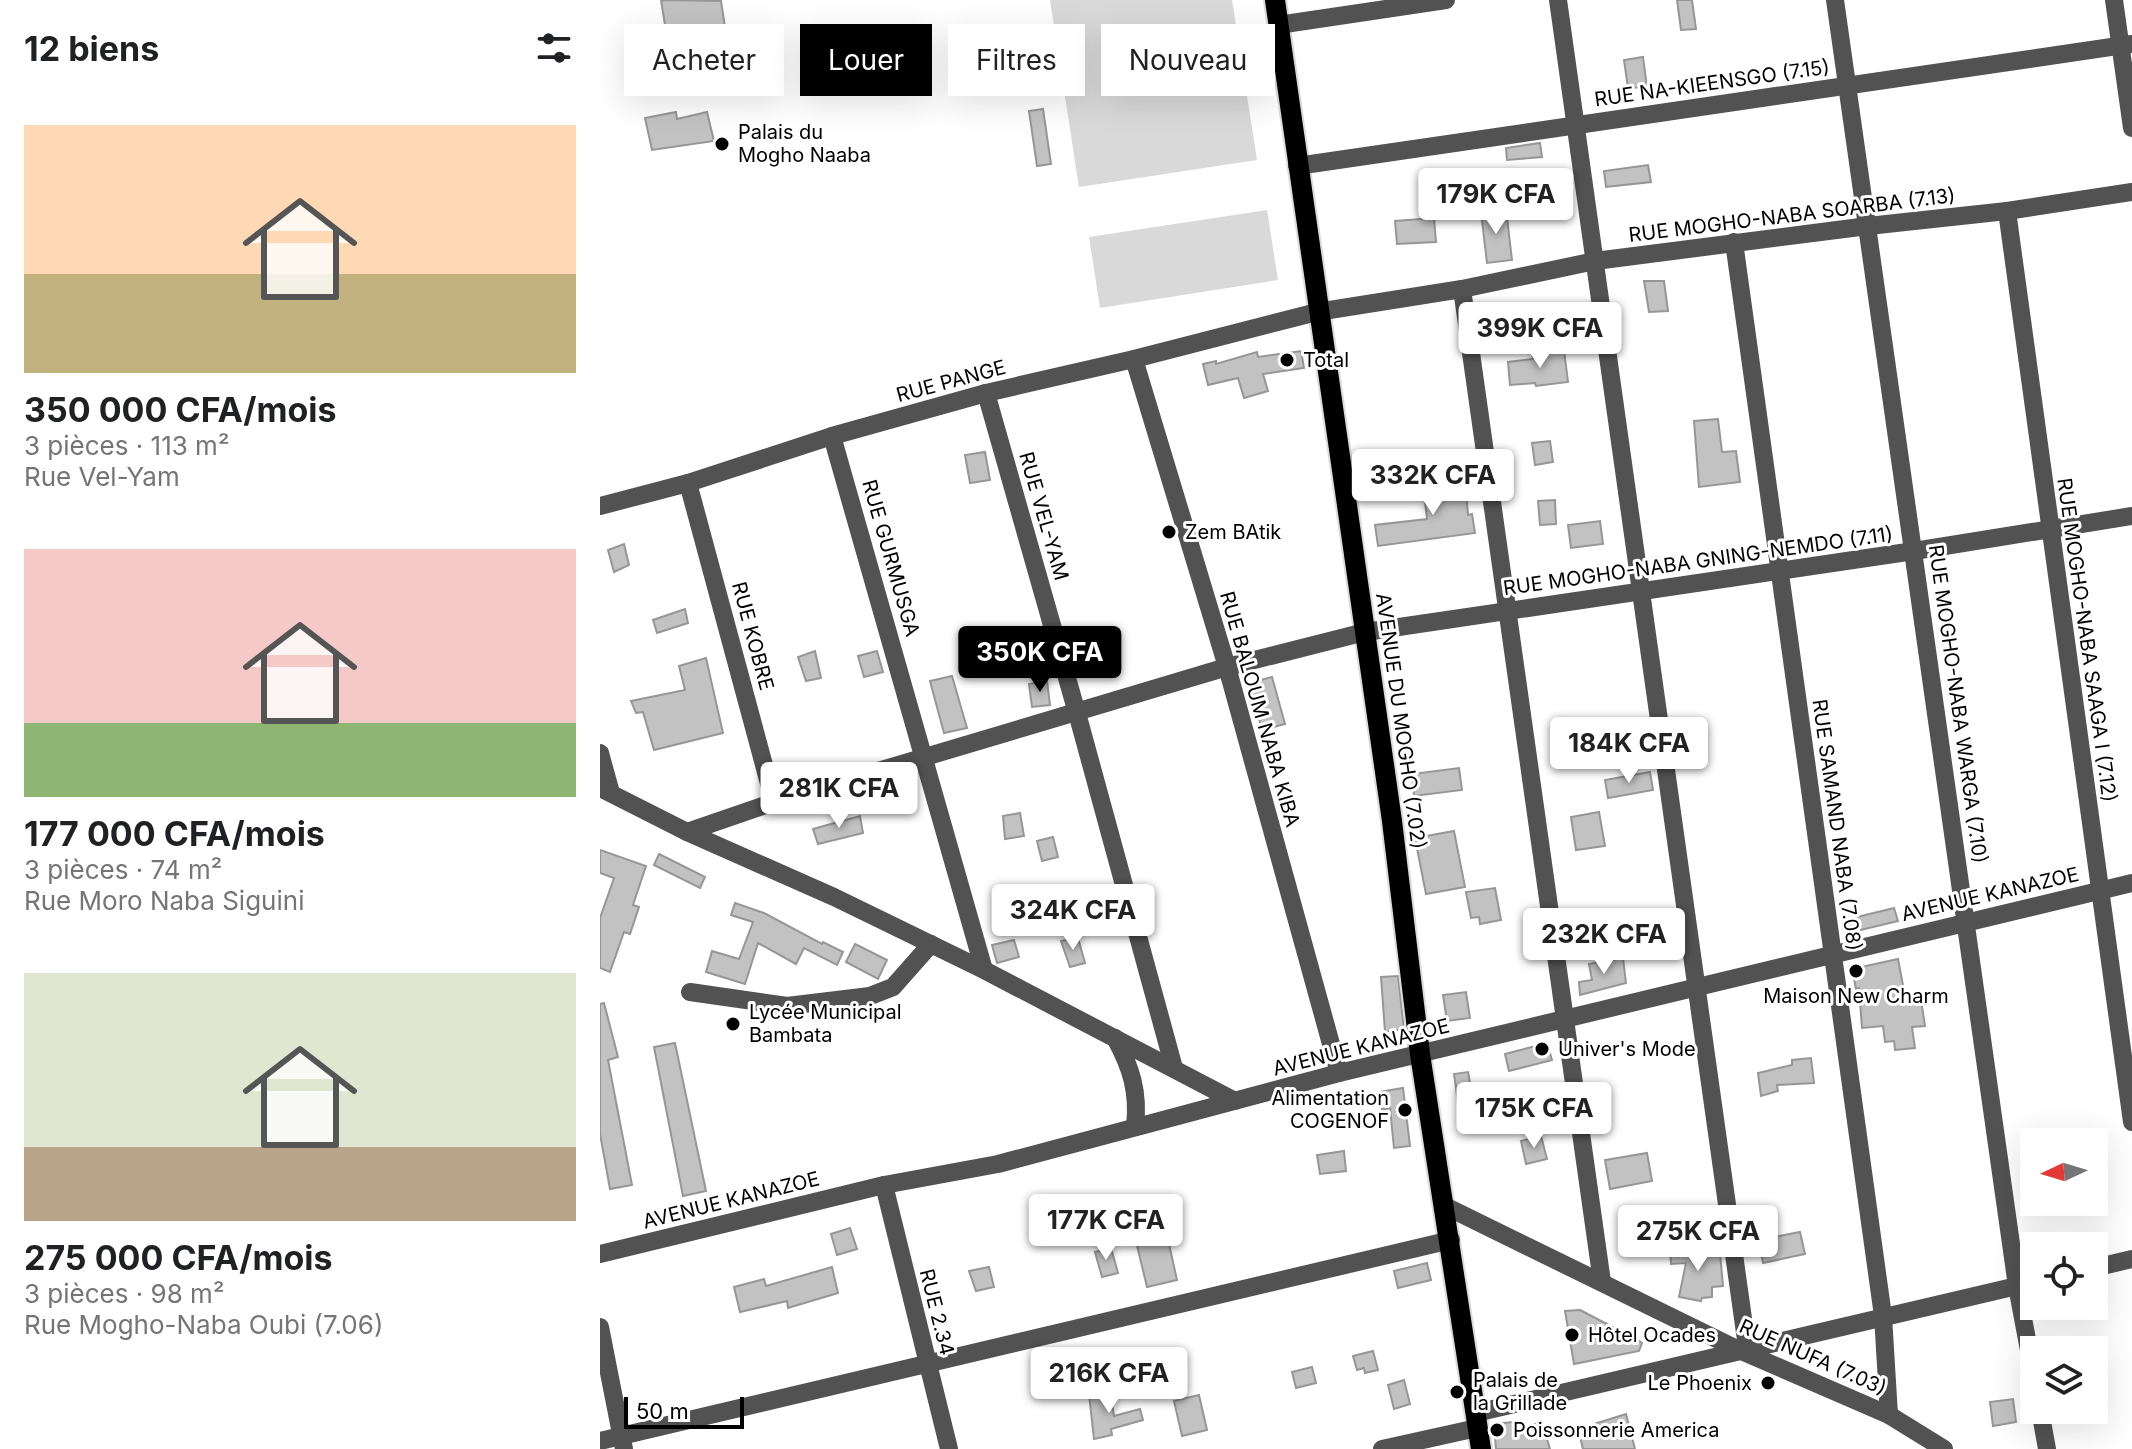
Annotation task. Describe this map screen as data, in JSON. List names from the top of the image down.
{
  "streets": {
    "main road": ["AVENUE DU MOGHO (7.02)"],
    "street": [
      "RUE NA-KIEENSGO (7.15)",
      "RUE MOGHO-NABA SOARBA (7.13)",
      "RUE PANGE",
      "RUE VEL-YAM",
      "RUE GURMUSGA",
      "RUE MOGHO-NABA GNING-NEMDO (7.11)",
      "RUE KOBRE",
      "RUE MOGHO-NABA SAAGA I (7.12)",
      "RUE MOGHO-NABA WARGA (7.10)",
      "RUE BALOUM NABA KIBA",
      "RUE SAMAND NABA (7.08)",
      "AVENUE KANAZOE",
      "RUE 2.34",
      "RUE NUFA (7.03)"
    ]
  },
  "crossings": [
    ["RUE NA-KIEENSGO (7.15)", "RUE MOGHO-NABA WARGA (7.10)"],
    ["RUE NA-KIEENSGO (7.15)", "AVENUE DU MOGHO (7.02)"],
    ["RUE MOGHO-NABA SOARBA (7.13)", "RUE PANGE"],
    ["RUE MOGHO-NABA SOARBA (7.13)", "RUE MOGHO-NABA SAAGA I (7.12)"],
    ["RUE MOGHO-NABA SOARBA (7.13)", "RUE MOGHO-NABA WARGA (7.10)"],
    ["RUE MOGHO-NABA SOARBA (7.13)", "AVENUE DU MOGHO (7.02)"],
    ["RUE MOGHO-NABA SOARBA (7.13)", "RUE SAMAND NABA (7.08)"],
    ["RUE PANGE", "RUE VEL-YAM"],
    ["RUE PANGE", "RUE GURMUSGA"],
    ["RUE PANGE", "RUE KOBRE"],
    ["RUE PANGE", "RUE BALOUM NABA KIBA"],
    ["RUE PANGE", "AVENUE DU MOGHO (7.02)"],
    ["RUE VEL-YAM", "RUE MOGHO-NABA GNING-NEMDO (7.11)"],
    ["RUE GURMUSGA", "RUE MOGHO-NABA GNING-NEMDO (7.11)"],
    ["RUE MOGHO-NABA GNING-NEMDO (7.11)", "RUE KOBRE"],
    ["RUE MOGHO-NABA GNING-NEMDO (7.11)", "RUE MOGHO-NABA SAAGA I (7.12)"],
    ["RUE MOGHO-NABA GNING-NEMDO (7.11)", "RUE MOGHO-NABA WARGA (7.10)"],
    ["RUE MOGHO-NABA GNING-NEMDO (7.11)", "RUE BALOUM NABA KIBA"],
    ["RUE MOGHO-NABA GNING-NEMDO (7.11)", "AVENUE DU MOGHO (7.02)"],
    ["RUE MOGHO-NABA GNING-NEMDO (7.11)", "RUE SAMAND NABA (7.08)"],
    ["RUE MOGHO-NABA SAAGA I (7.12)", "AVENUE KANAZOE"],
    ["RUE MOGHO-NABA WARGA (7.10)", "AVENUE KANAZOE"],
    ["RUE BALOUM NABA KIBA", "AVENUE KANAZOE"],
    ["AVENUE DU MOGHO (7.02)", "AVENUE KANAZOE"],
    ["AVENUE DU MOGHO (7.02)", "RUE NUFA (7.03)"],
    ["RUE SAMAND NABA (7.08)", "AVENUE KANAZOE"],
    ["RUE SAMAND NABA (7.08)", "RUE NUFA (7.03)"],
    ["AVENUE KANAZOE", "RUE 2.34"]
  ],
  "places": [
    "Palais du Mogho Naaba",
    "Total",
    "Zem BAtik",
    "Maison New Charm",
    "Lycée Municipal Bambata",
    "Univer's Mode",
    "Alimentation COGENOF",
    "Hôtel Ocades",
    "Le Phoenix",
    "Palais de la Grillade",
    "Poissonnerie America"
  ],
  "scale_bar": "50 m",
  "north": "left",
  "page": {
    "heading": "12 biens",
    "chip": [
      "Acheter",
      "Louer",
      "Filtres",
      "Nouveau"
    ],
    "list": [
      {
        "name": "350 000 CFA/mois",
        "note": "3 pièces · 113 m² · Rue Vel-Yam"
      },
      {
        "name": "177 000 CFA/mois",
        "note": "3 pièces · 74 m² · Rue Moro Naba Siguini"
      },
      {
        "name": "275 000 CFA/mois",
        "note": "3 pièces · 98 m² · Rue Mogho-Naba Oubi (7.06)"
      }
    ],
    "price": [
      "179K CFA",
      "399K CFA",
      "332K CFA",
      "350K CFA",
      "184K CFA",
      "281K CFA",
      "324K CFA",
      "232K CFA",
      "175K CFA",
      "177K CFA",
      "275K CFA",
      "216K CFA"
    ],
    "scale": "50 m"
  }
}
